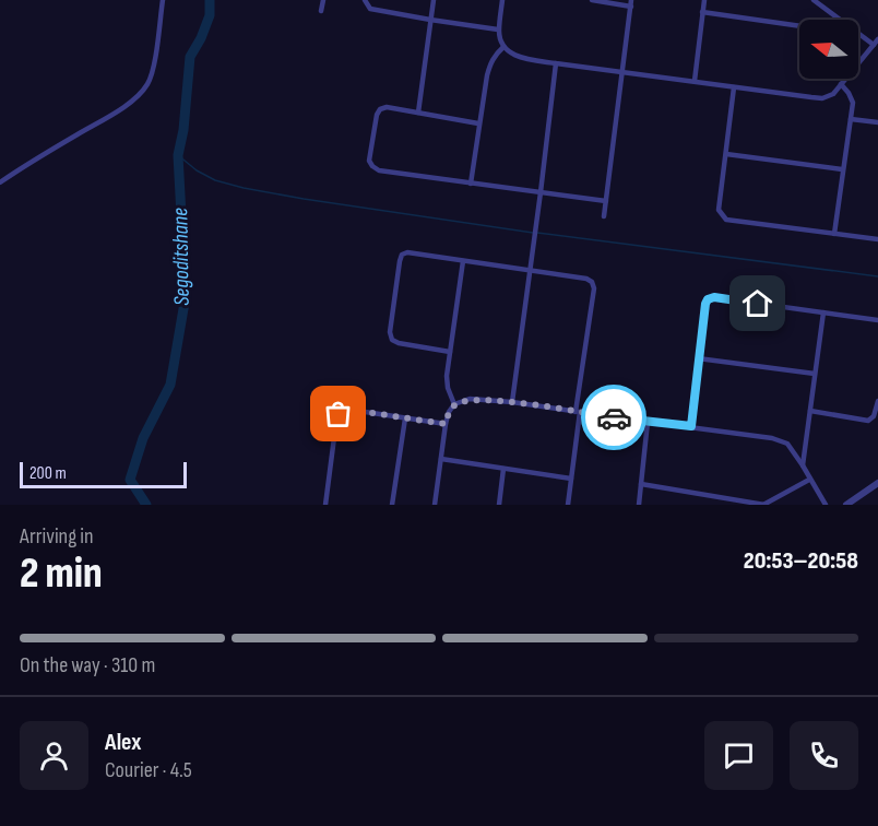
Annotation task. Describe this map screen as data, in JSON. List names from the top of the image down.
{
  "water": ["Segoditshane"],
  "scale_bar": "200 m",
  "north": "left",
  "page": {
    "scale": "200 m",
    "heading": ["2 min", "Arriving in", "20:53–20:58"],
    "panel": ["Alex", "Courier · 4.5"],
    "bar": "On the way · 310 m"
  }
}
